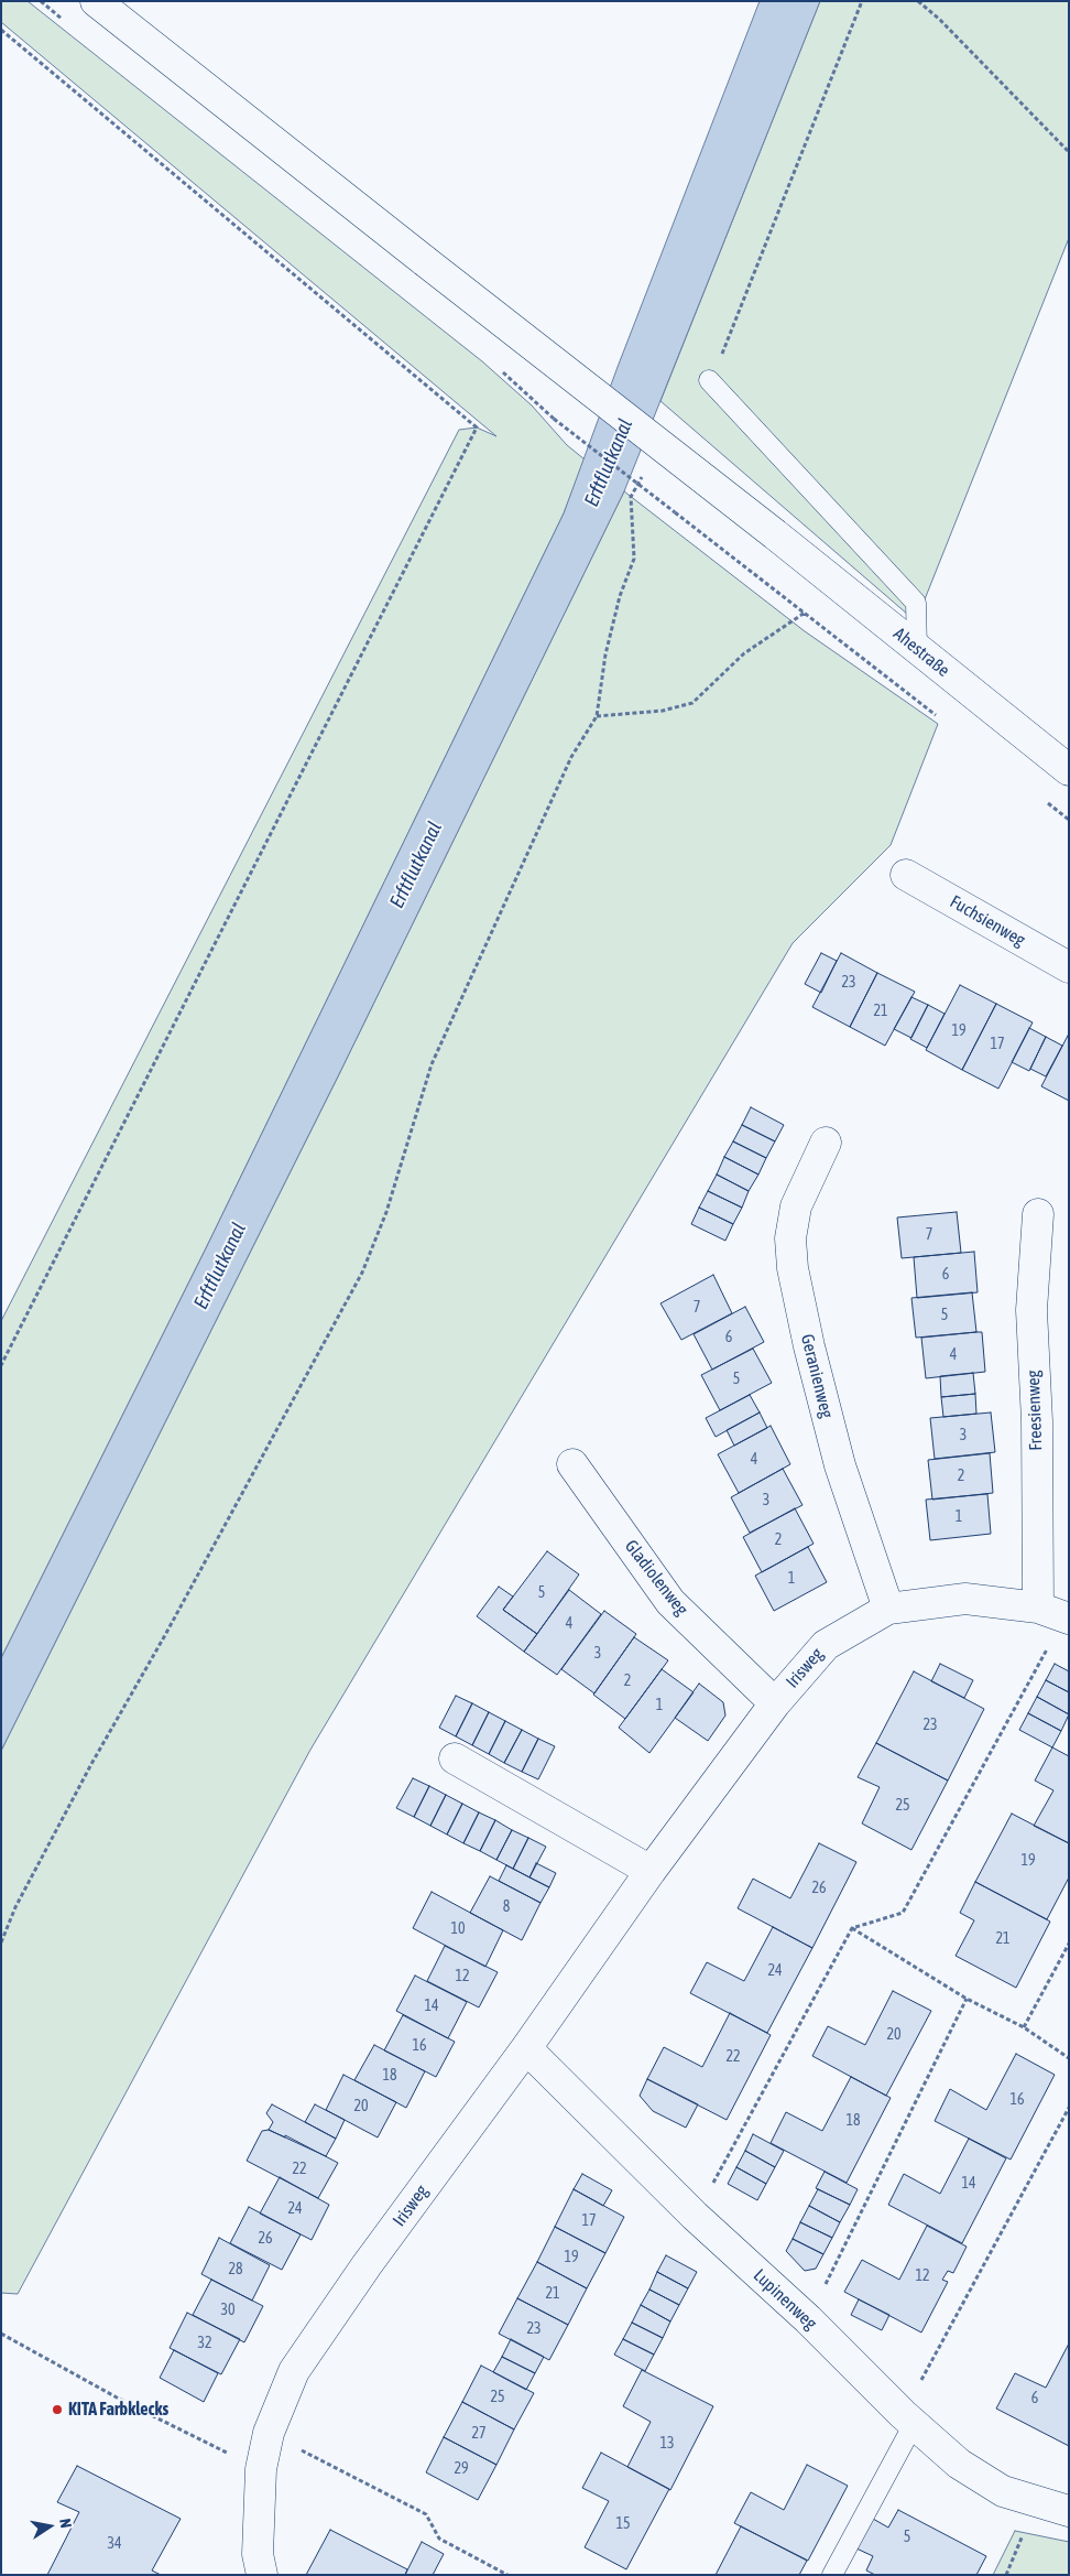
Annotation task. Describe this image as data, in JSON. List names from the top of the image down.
{
  "streets": {
    "street": [
      "Ahestraße",
      "Fuchsienweg",
      "Geranienweg",
      "Freesienweg",
      "Gladiolenweg",
      "Irisweg",
      "Lupinenweg"
    ]
  },
  "crossings": [
    ["Geranienweg", "Irisweg"],
    ["Freesienweg", "Irisweg"],
    ["Gladiolenweg", "Irisweg"],
    ["Irisweg", "Lupinenweg"]
  ],
  "water": ["Erftflutkanal"],
  "places": ["KITA Farbklecks"],
  "house_numbers": [
    "23",
    "21",
    "19",
    "17",
    "7",
    "6",
    "7",
    "5",
    "6",
    "4",
    "5",
    "3",
    "4",
    "2",
    "3",
    "1",
    "2",
    "1",
    "5",
    "4",
    "3",
    "2",
    "1",
    "23",
    "25",
    "19",
    "26",
    "8",
    "10",
    "21",
    "24",
    "12",
    "14",
    "20",
    "16",
    "22",
    "18",
    "16",
    "20",
    "18",
    "22",
    "14",
    "24",
    "17",
    "26",
    "19",
    "28",
    "12",
    "21",
    "30",
    "23",
    "32",
    "25",
    "6",
    "27",
    "13",
    "29",
    "15",
    "5",
    "34"
  ],
  "north": "right"
}
